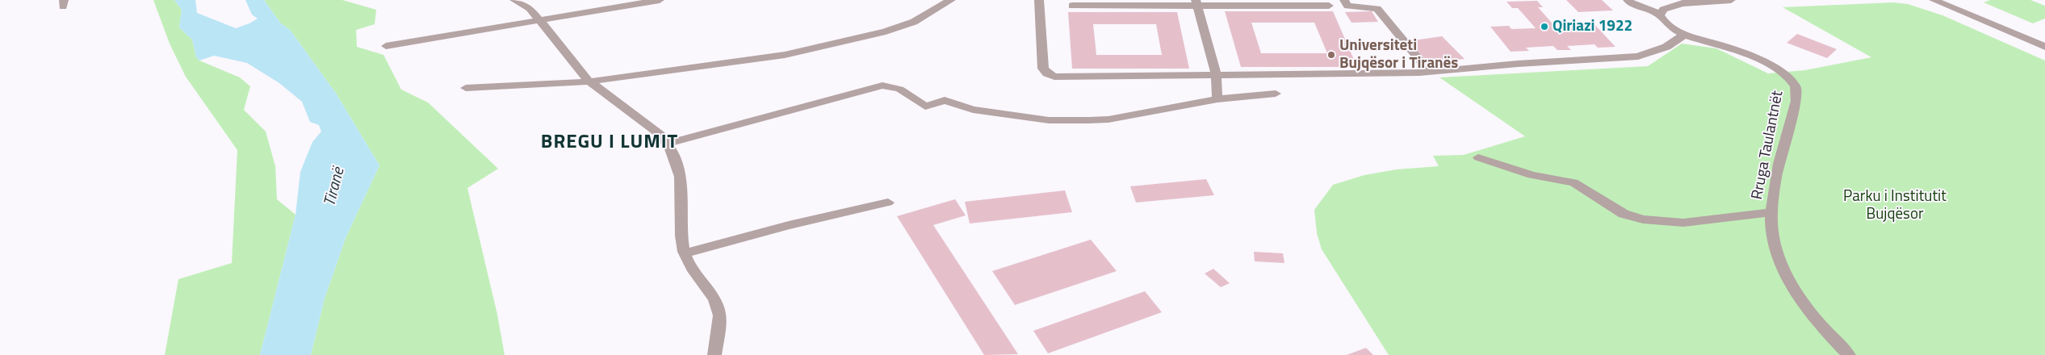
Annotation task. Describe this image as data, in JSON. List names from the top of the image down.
{
  "streets": {
    "street": ["Rruga Taulantnët"]
  },
  "districts": ["BREGU I LUMIT"],
  "water": ["Tiranë"],
  "parks": ["Parku i Institutit Bujqësor"],
  "places": ["Qiriazi 1922", "Universiteti Bujqësor i Tiranës"]
}
